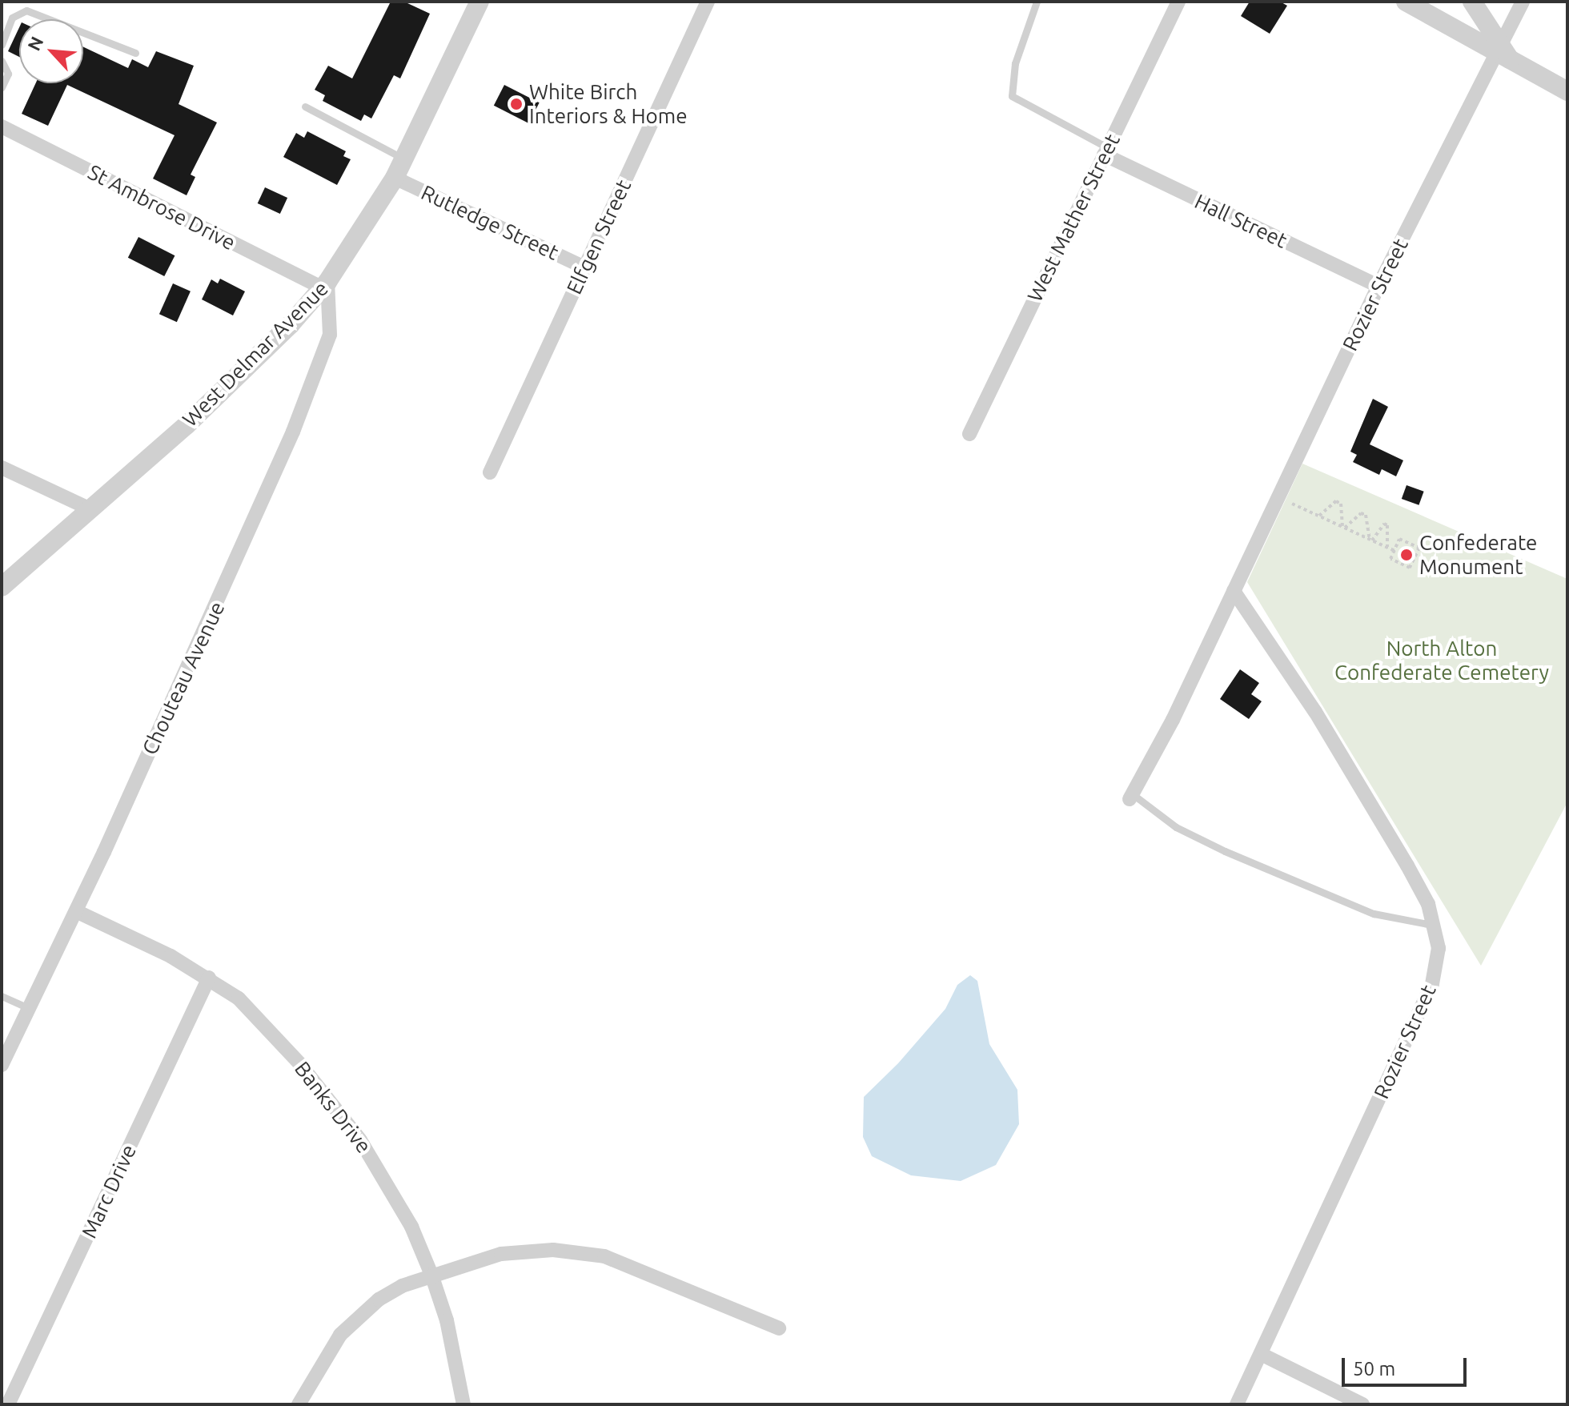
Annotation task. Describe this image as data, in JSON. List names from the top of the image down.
{
  "streets": {
    "street": [
      "St Ambrose Drive",
      "West Mather Street",
      "Hall Street",
      "Rutledge Street",
      "Elfgen Street",
      "Rozier Street",
      "West Delmar Avenue",
      "Chouteau Avenue",
      "Banks Drive",
      "Marc Drive"
    ]
  },
  "crossings": [
    ["St Ambrose Drive", "West Delmar Avenue"],
    ["St Ambrose Drive", "Chouteau Avenue"],
    ["West Mather Street", "Hall Street"],
    ["Hall Street", "Rozier Street"],
    ["Rutledge Street", "Elfgen Street"],
    ["Rutledge Street", "West Delmar Avenue"],
    ["West Delmar Avenue", "Chouteau Avenue"],
    ["Chouteau Avenue", "Banks Drive"],
    ["Banks Drive", "Marc Drive"]
  ],
  "parks": ["North Alton Confederate Cemetery"],
  "places": ["White Birch Interiors & Home", "Confederate Monument"],
  "scale_bar": "50 m",
  "north": "top left"
}
